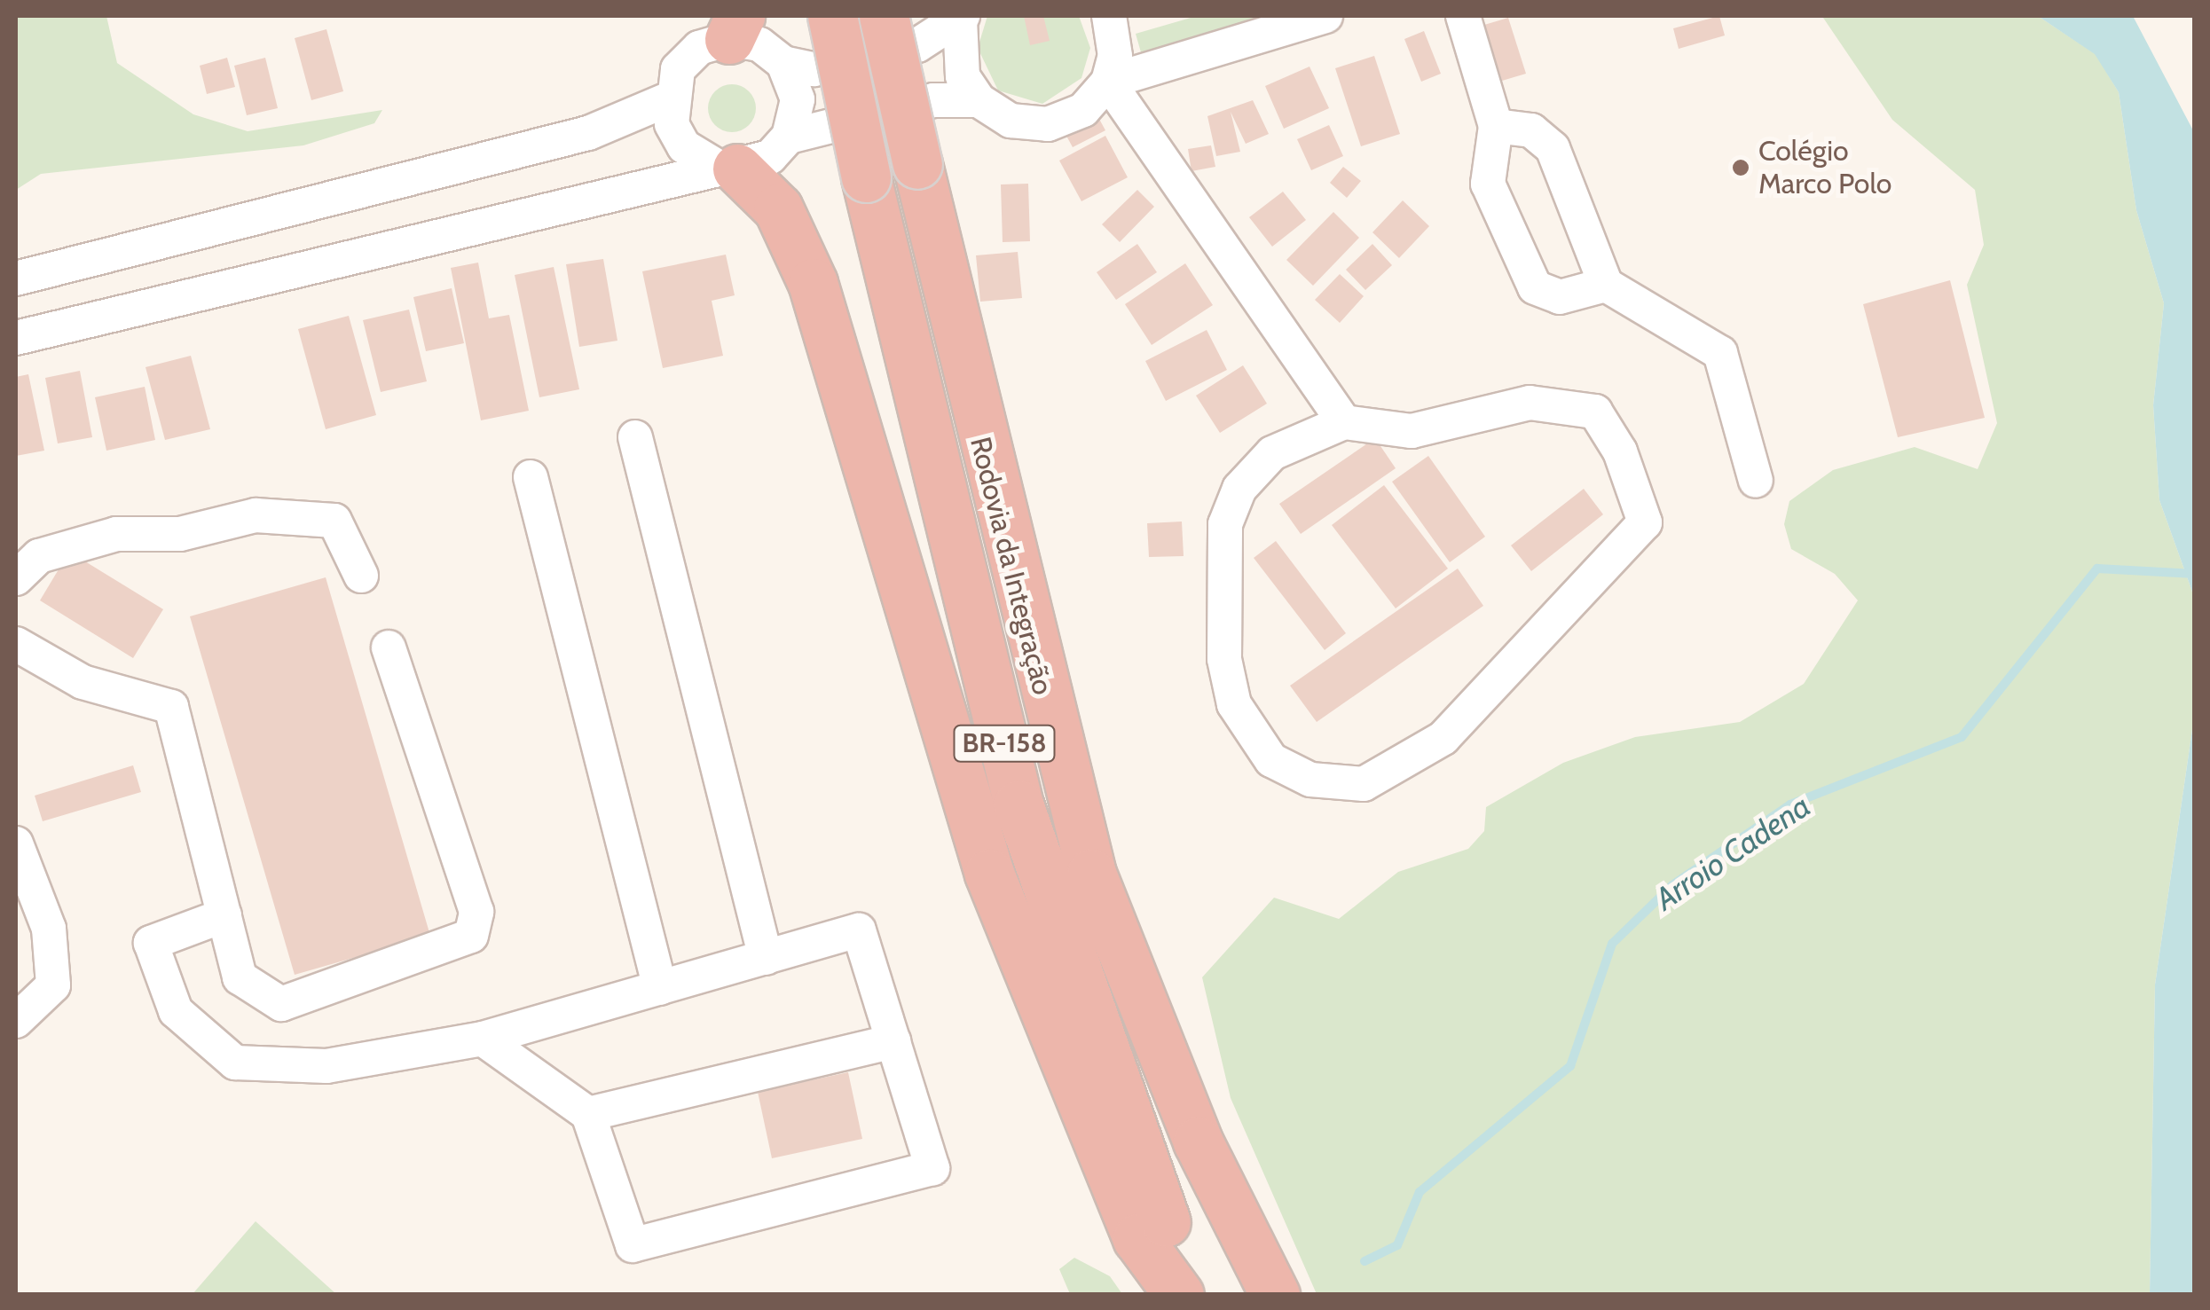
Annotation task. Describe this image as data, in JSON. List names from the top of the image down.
{
  "streets": {
    "highway": ["Rodovia da Integração", "BR-158"]
  },
  "water": ["Arroio Cadena"],
  "places": ["Colégio Marco Polo"]
}
